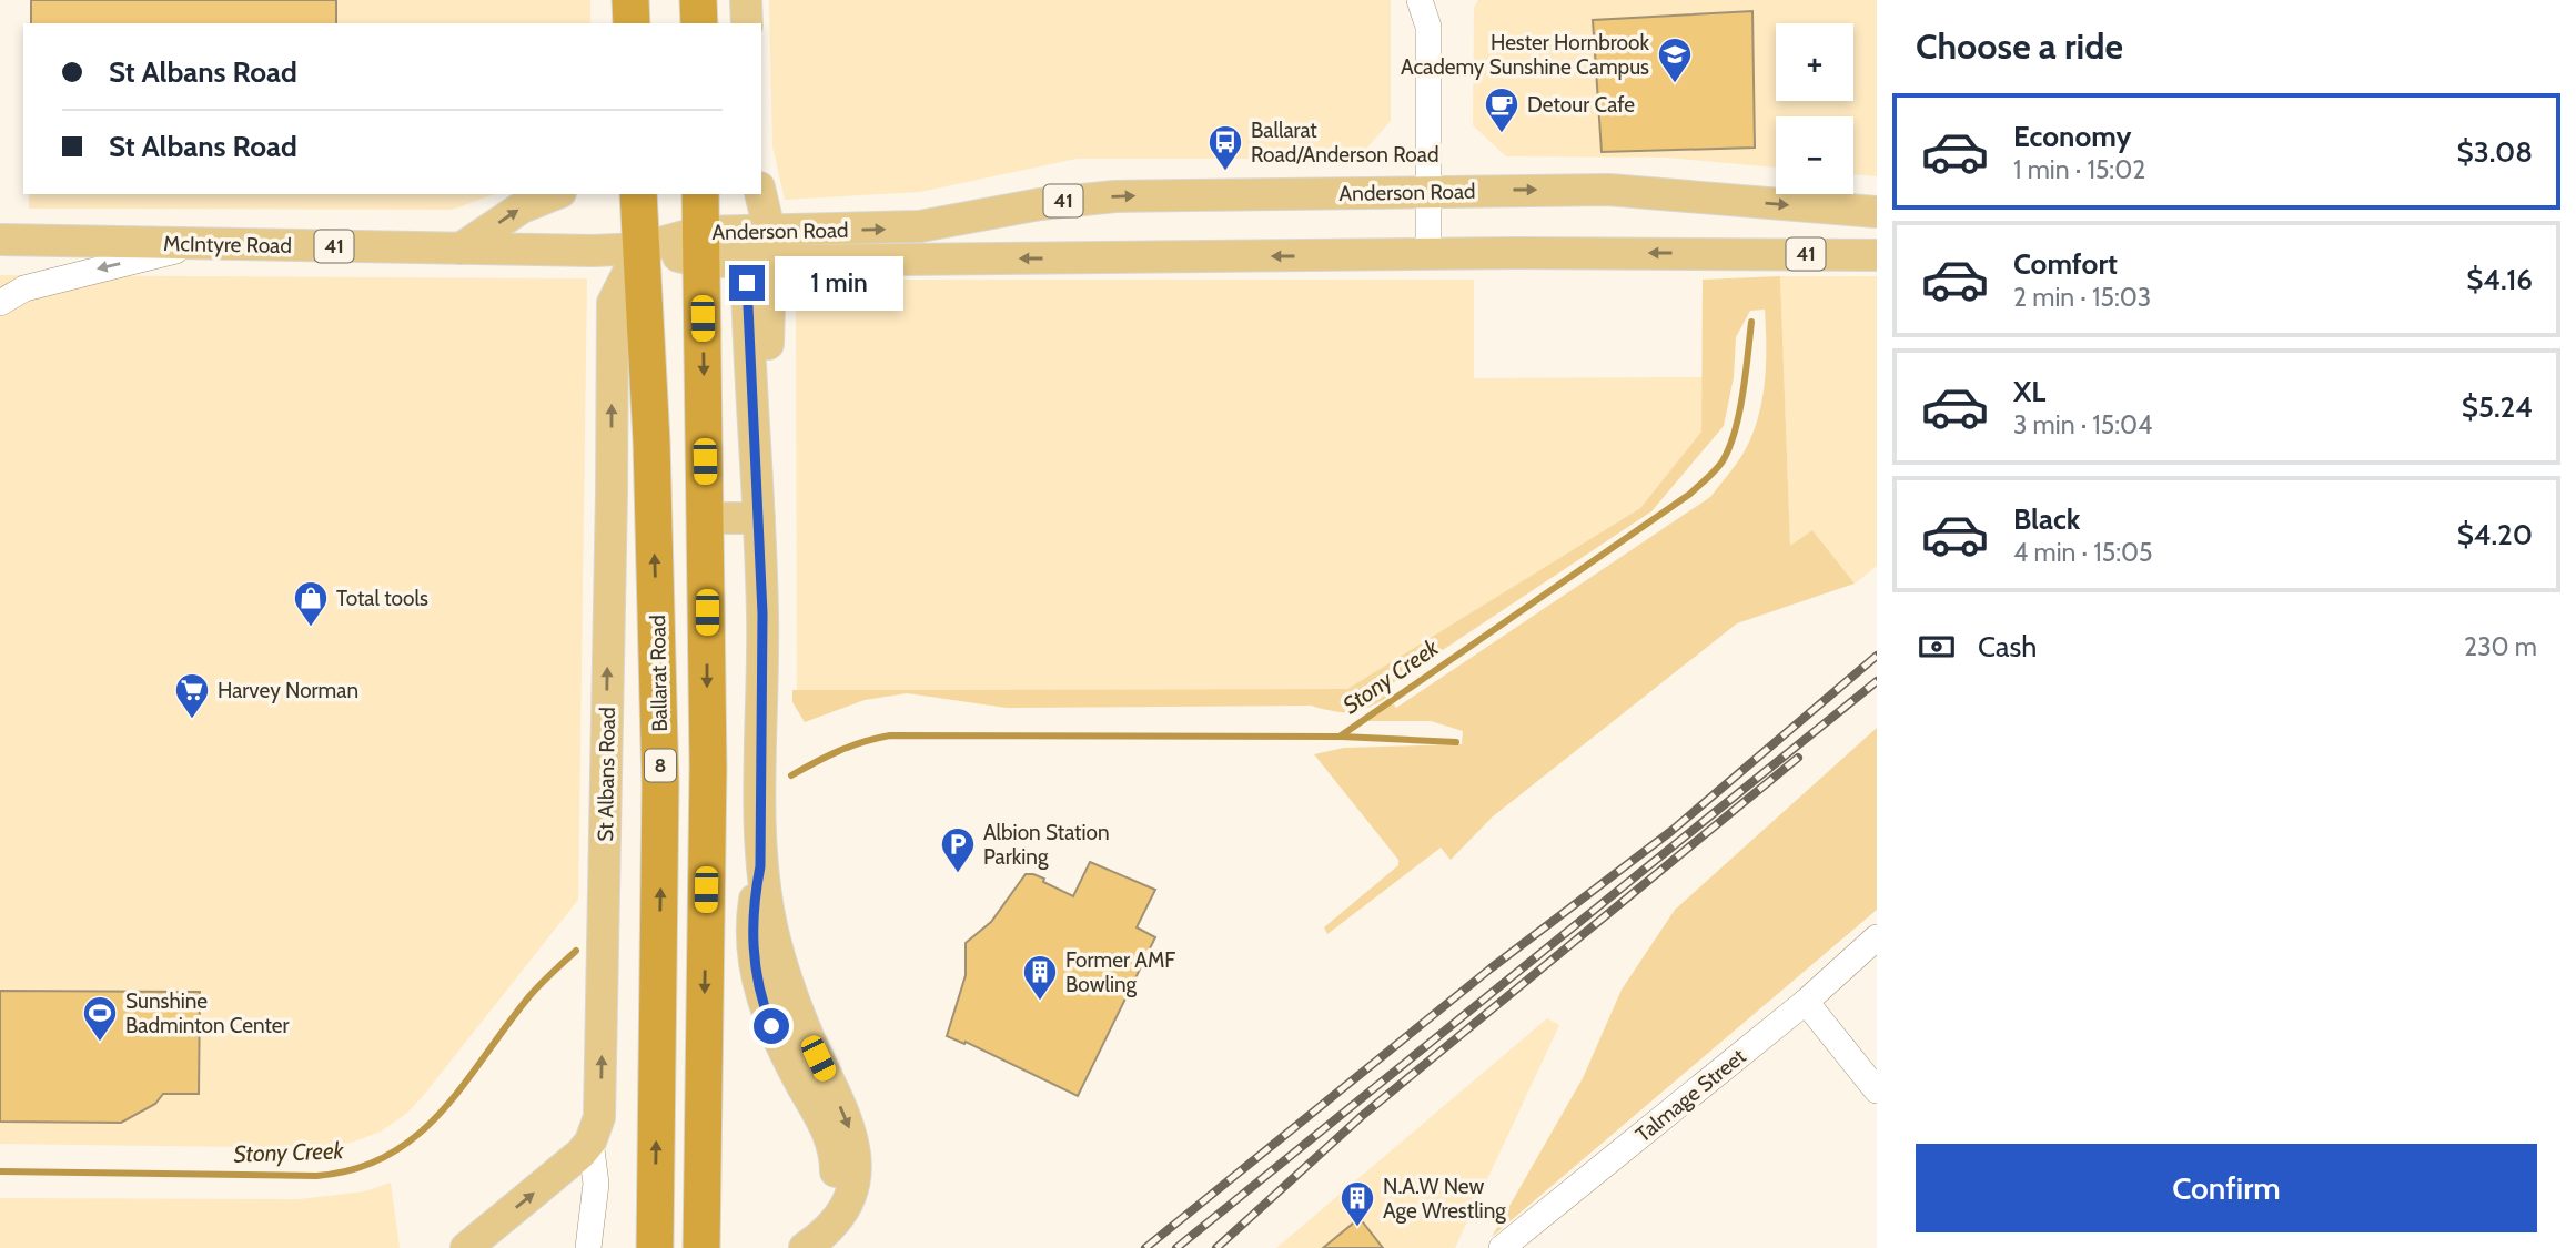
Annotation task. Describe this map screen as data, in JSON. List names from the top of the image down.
{
  "streets": {
    "highway": ["Ballarat Road", "8"],
    "main road": [
      "Anderson Road",
      "41",
      "McIntyre Road",
      "St Albans Road"
    ],
    "street": ["Talmage Street"]
  },
  "crossings": [
    ["Anderson Road", "McIntyre Road"],
    ["Anderson Road", "Ballarat Road"],
    ["Anderson Road", "8"],
    ["Anderson Road", "St Albans Road"],
    ["McIntyre Road", "Ballarat Road"],
    ["McIntyre Road", "St Albans Road"],
    ["Ballarat Road", "St Albans Road"]
  ],
  "water": ["Stony Creek"],
  "places": {
    "school or university": ["Hester Hornbrook Academy Sunshine Campus"],
    "cafe": ["Detour Cafe"],
    "bus stop": ["Ballarat Road/Anderson Road"],
    "shop": ["Total tools"],
    "supermarket": ["Harvey Norman"],
    "parking": ["Albion Station Parking"],
    "building": ["Former AMF Bowling", "N.A.W New Age Wrestling"],
    "sports": ["Sunshine Badminton Center"]
  },
  "page": {
    "heading": "Choose a ride",
    "map_buttons": ["+", "−"],
    "banner": ["St Albans Road", "St Albans Road"],
    "list": [
      {
        "name": "Economy",
        "note": "1 min · 15:02",
        "value": "$3.08"
      },
      {
        "name": "Comfort",
        "note": "2 min · 15:03",
        "value": "$4.16"
      },
      {
        "name": "XL",
        "note": "3 min · 15:04",
        "value": "$5.24"
      },
      {
        "name": "Black",
        "note": "4 min · 15:05",
        "value": "$4.20"
      }
    ],
    "bubble": "1 min",
    "pay": ["Cash", "230 m"],
    "buttons": "Confirm"
  }
}
